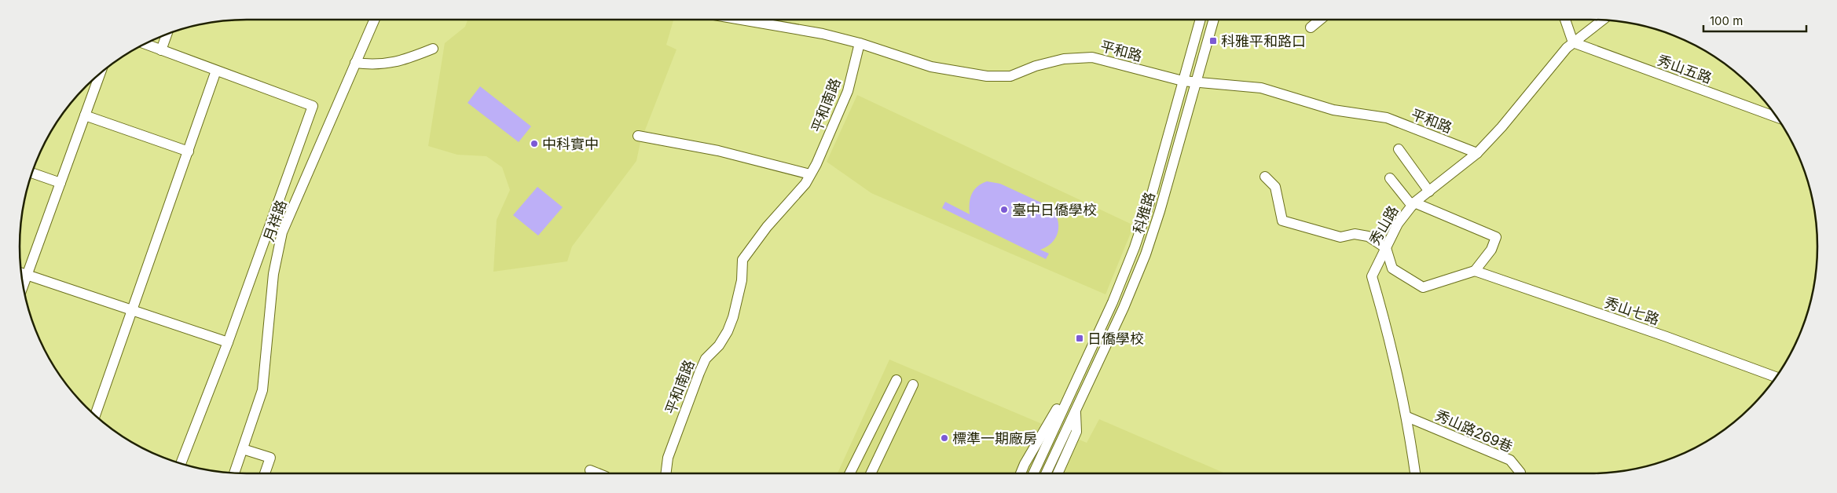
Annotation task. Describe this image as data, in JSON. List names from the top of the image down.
{
  "streets": {
    "street": [
      "平和路",
      "秀山五路",
      "平和南路",
      "科雅路",
      "月祥路",
      "秀山路",
      "秀山七路",
      "秀山路269巷"
    ]
  },
  "crossings": [
    ["平和路", "平和南路"],
    ["平和路", "科雅路"],
    ["平和路", "秀山路"],
    ["秀山五路", "秀山路"],
    ["秀山路", "秀山路269巷"]
  ],
  "places": {
    "transit": ["科雅平和路口", "日僑學校"],
    "other": ["中科實中", "臺中日僑學校", "標準一期廠房"]
  },
  "scale_bar": "100 m"
}
